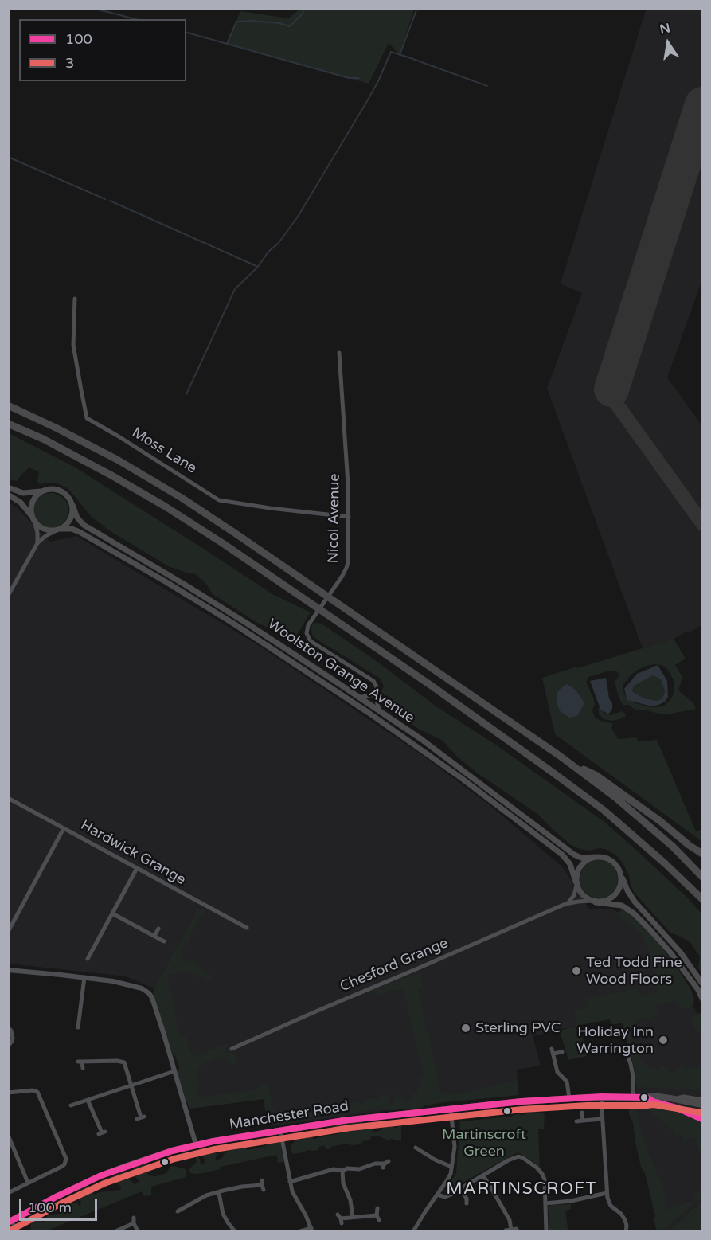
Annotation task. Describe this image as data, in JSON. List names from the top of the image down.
{
  "streets": {
    "main road": ["Woolston Grange Avenue", "Manchester Road"],
    "street": [
      "Moss Lane",
      "Nicol Avenue",
      "Hardwick Grange",
      "Chesford Grange"
    ]
  },
  "crossings": [
    ["Moss Lane", "Nicol Avenue"],
    ["Nicol Avenue", "Woolston Grange Avenue"],
    ["Woolston Grange Avenue", "Chesford Grange"]
  ],
  "districts": ["MARTINSCROFT"],
  "parks": ["Martinscroft Green"],
  "places": ["Ted Todd Fine Wood Floors", "Sterling PVC", "Holiday Inn Warrington"],
  "lines": ["transit line 100", "transit line 3"],
  "legend": ["100", "3"],
  "scale_bar": "100 m",
  "north": "top"
}
